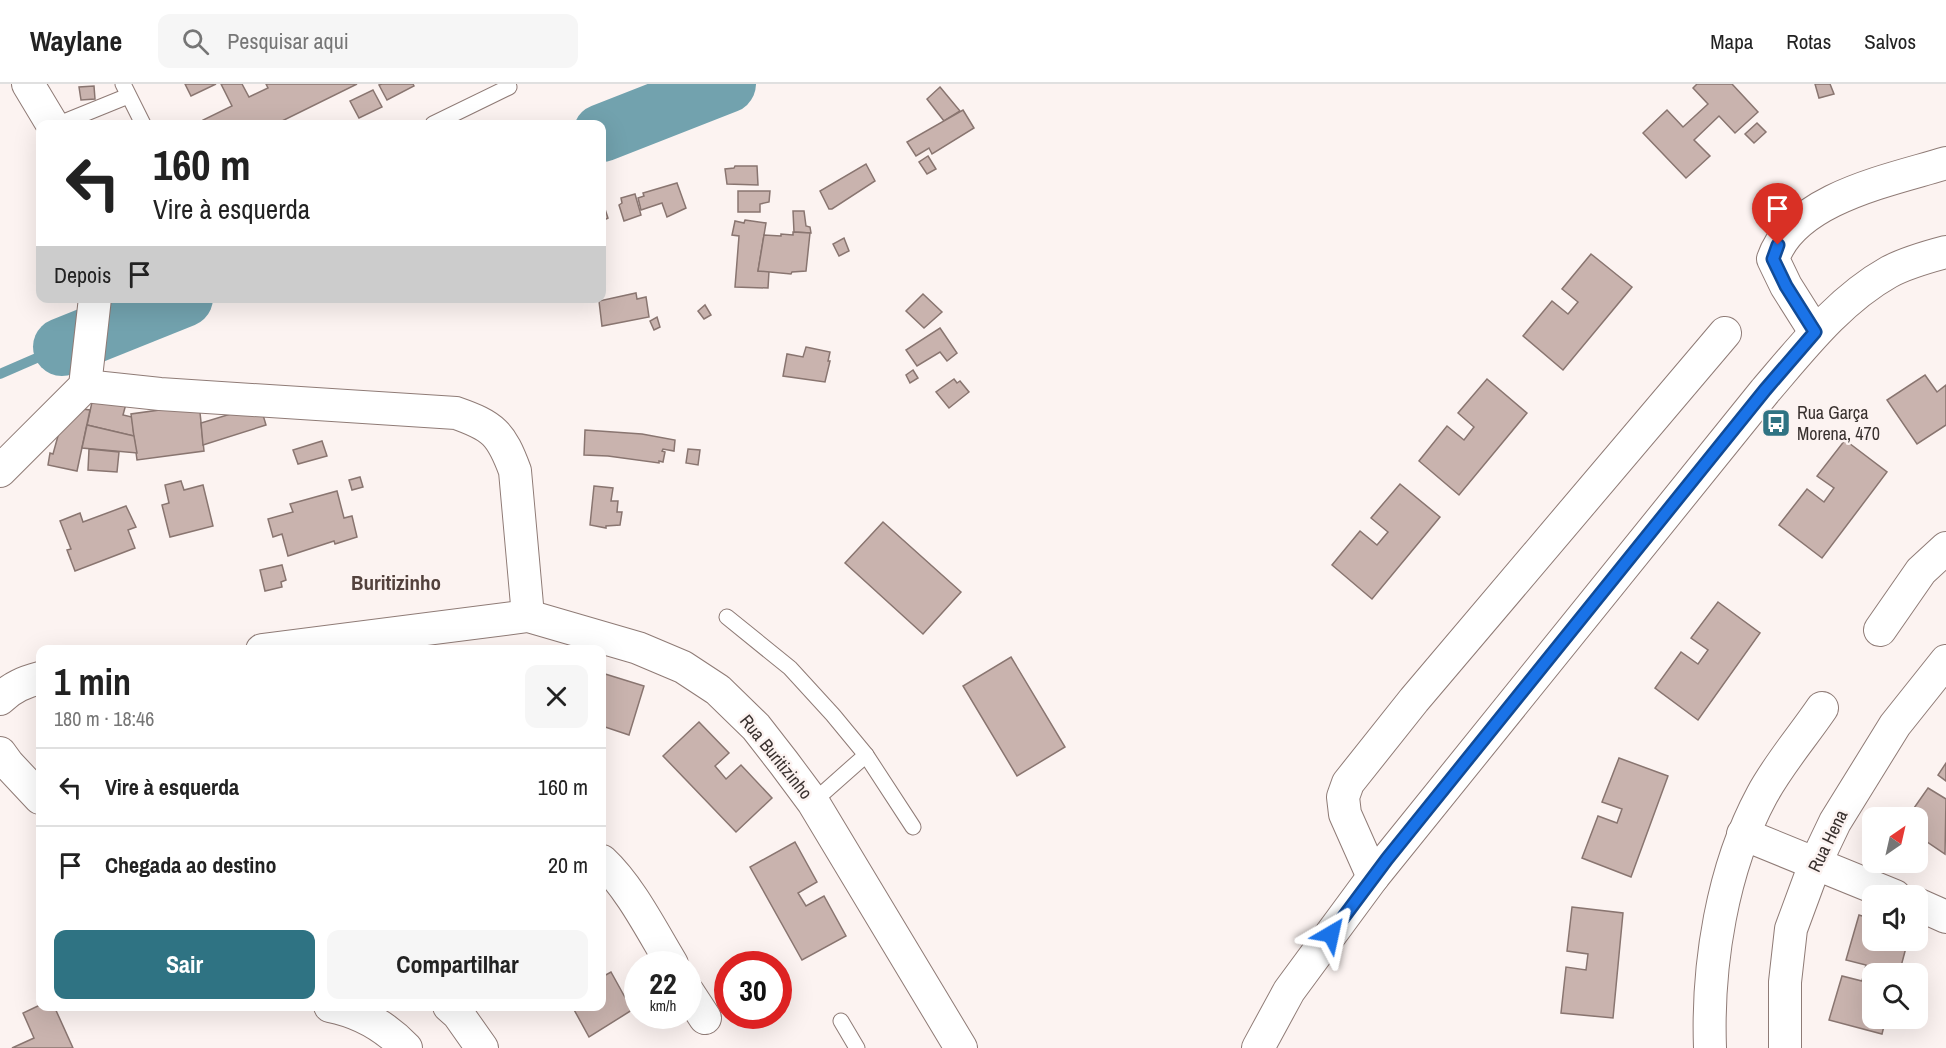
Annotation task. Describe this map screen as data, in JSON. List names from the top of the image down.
{
  "streets": {
    "street": ["Rua Buritizinho", "Rua Hena"]
  },
  "districts": ["Buritizinho"],
  "places": {
    "bus stop": ["Rua Garça Morena, 470"]
  },
  "north": "top right",
  "page": {
    "header": "Waylane",
    "search": "Pesquisar aqui",
    "nav": ["Mapa", "Rotas", "Salvos"],
    "turn": ["160 m", "Vire à esquerda"],
    "then": "Depois",
    "heading": ["1 min", "180 m · 18:46"],
    "list": [
      {
        "name": "Vire à esquerda",
        "value": "160 m"
      },
      {
        "name": "Chegada ao destino",
        "value": "20 m"
      }
    ],
    "buttons": ["Sair", "Compartilhar"],
    "speed": "22 km/h",
    "limit": "30"
  }
}
